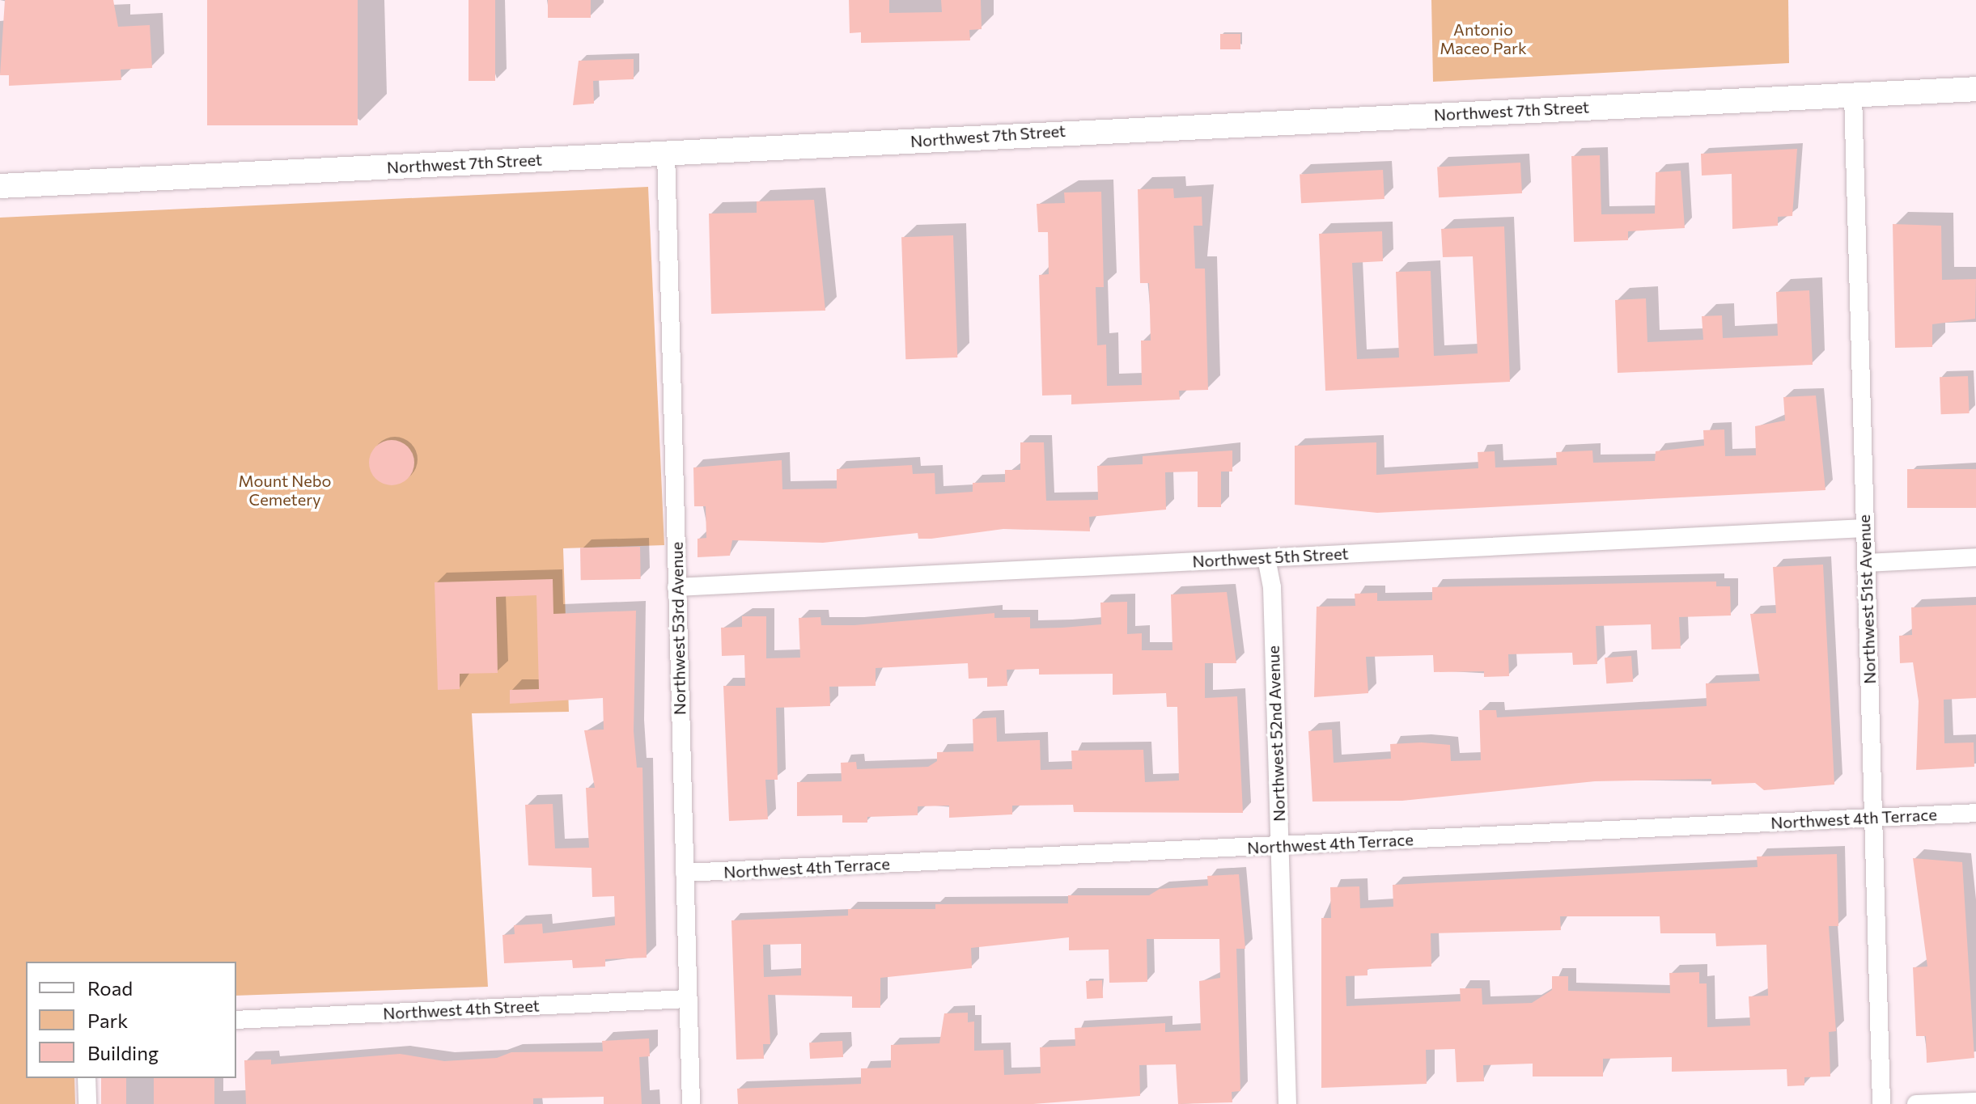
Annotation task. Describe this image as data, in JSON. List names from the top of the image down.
{
  "streets": {
    "main road": ["Northwest 7th Street"],
    "street": [
      "Northwest 5th Street",
      "Northwest 51st Avenue",
      "Northwest 53rd Avenue",
      "Northwest 52nd Avenue",
      "Northwest 4th Terrace",
      "Northwest 4th Street"
    ]
  },
  "crossings": [
    ["Northwest 7th Street", "Northwest 51st Avenue"],
    ["Northwest 7th Street", "Northwest 53rd Avenue"],
    ["Northwest 5th Street", "Northwest 51st Avenue"],
    ["Northwest 5th Street", "Northwest 53rd Avenue"],
    ["Northwest 5th Street", "Northwest 52nd Avenue"],
    ["Northwest 51st Avenue", "Northwest 4th Terrace"],
    ["Northwest 53rd Avenue", "Northwest 4th Terrace"],
    ["Northwest 53rd Avenue", "Northwest 4th Street"],
    ["Northwest 52nd Avenue", "Northwest 4th Terrace"]
  ],
  "parks": ["Antonio Maceo Park", "Mount Nebo Cemetery"],
  "legend": ["Road", "Park", "Building"]
}
